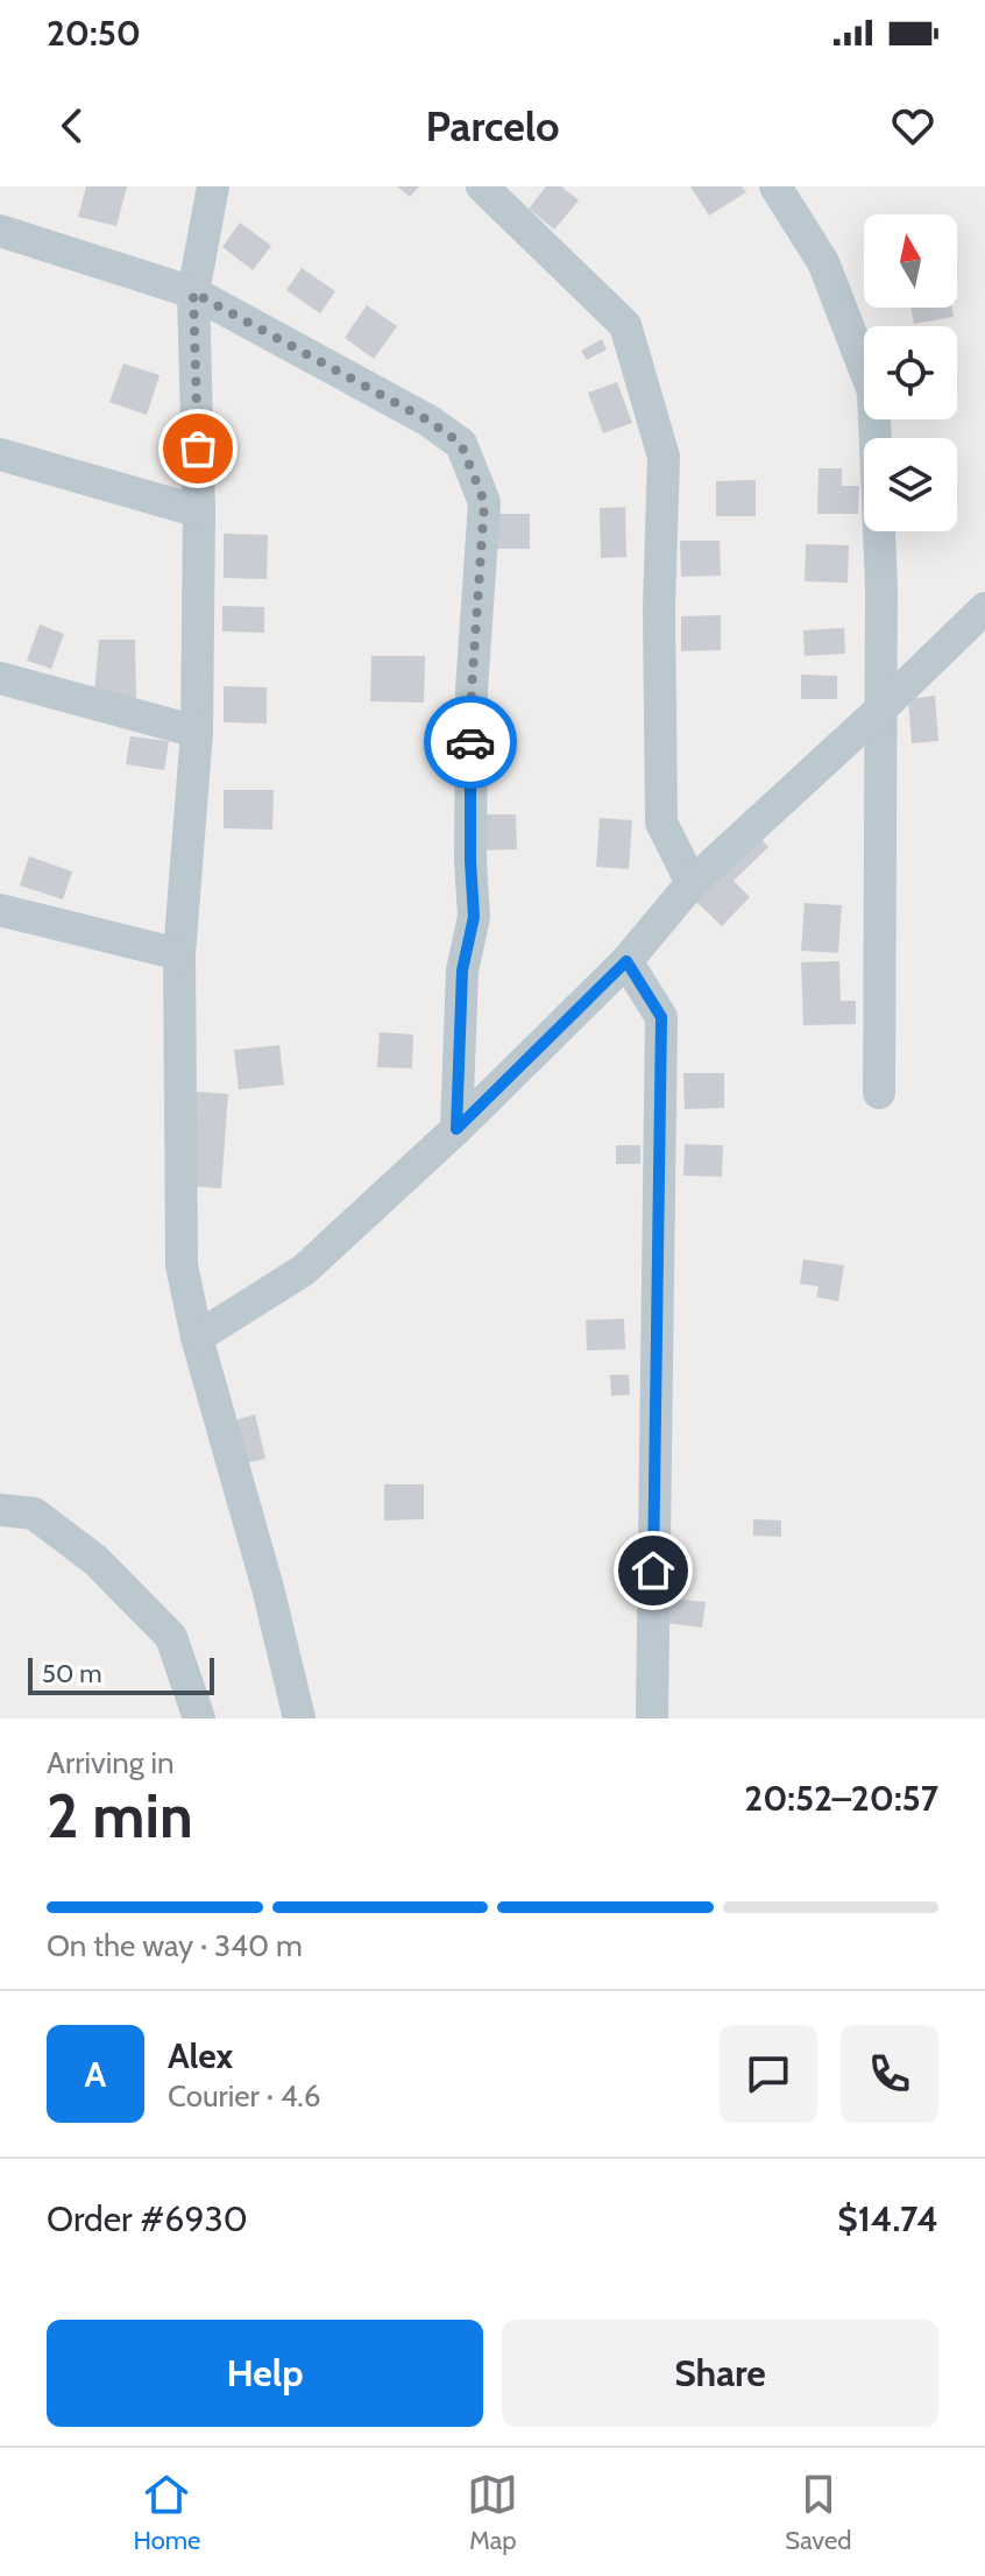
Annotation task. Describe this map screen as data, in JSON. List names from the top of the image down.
{
  "scale_bar": "50 m",
  "north": "top",
  "page": {
    "status": "20:50",
    "header": "Parcelo",
    "scale": "50 m",
    "heading": ["2 min", "Arriving in", "20:52–20:57"],
    "panel": [
      "Alex",
      "Courier · 4.6",
      "Order #6930",
      "$14.74"
    ],
    "bar": "On the way · 340 m",
    "round": "A",
    "buttons": ["Help", "Share"],
    "tabs": ["Home", "Map", "Saved"]
  }
}
